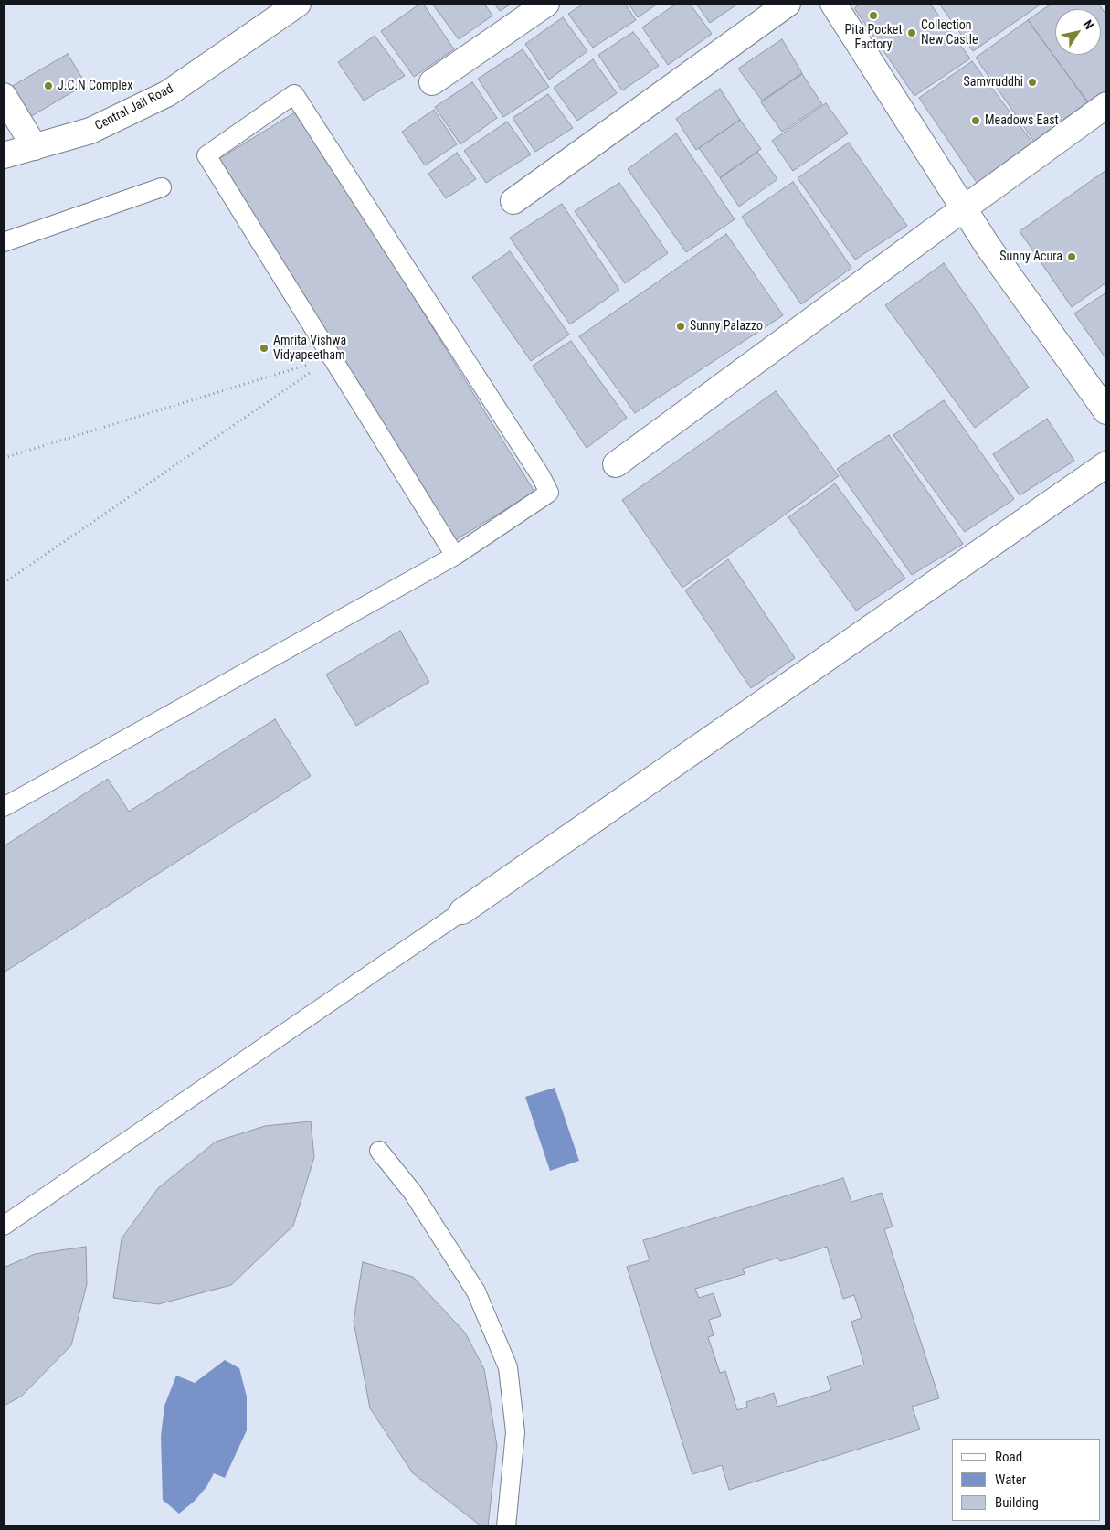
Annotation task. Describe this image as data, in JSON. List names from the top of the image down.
{
  "streets": {
    "street": ["Central Jail Road"]
  },
  "places": [
    "Pita Pocket Factory",
    "Collection New Castle",
    "Samvruddhi",
    "J.C.N Complex",
    "Meadows East",
    "Sunny Acura",
    "Sunny Palazzo",
    "Amrita Vishwa Vidyapeetham"
  ],
  "legend": ["Road", "Water", "Building"],
  "north": "top right"
}
